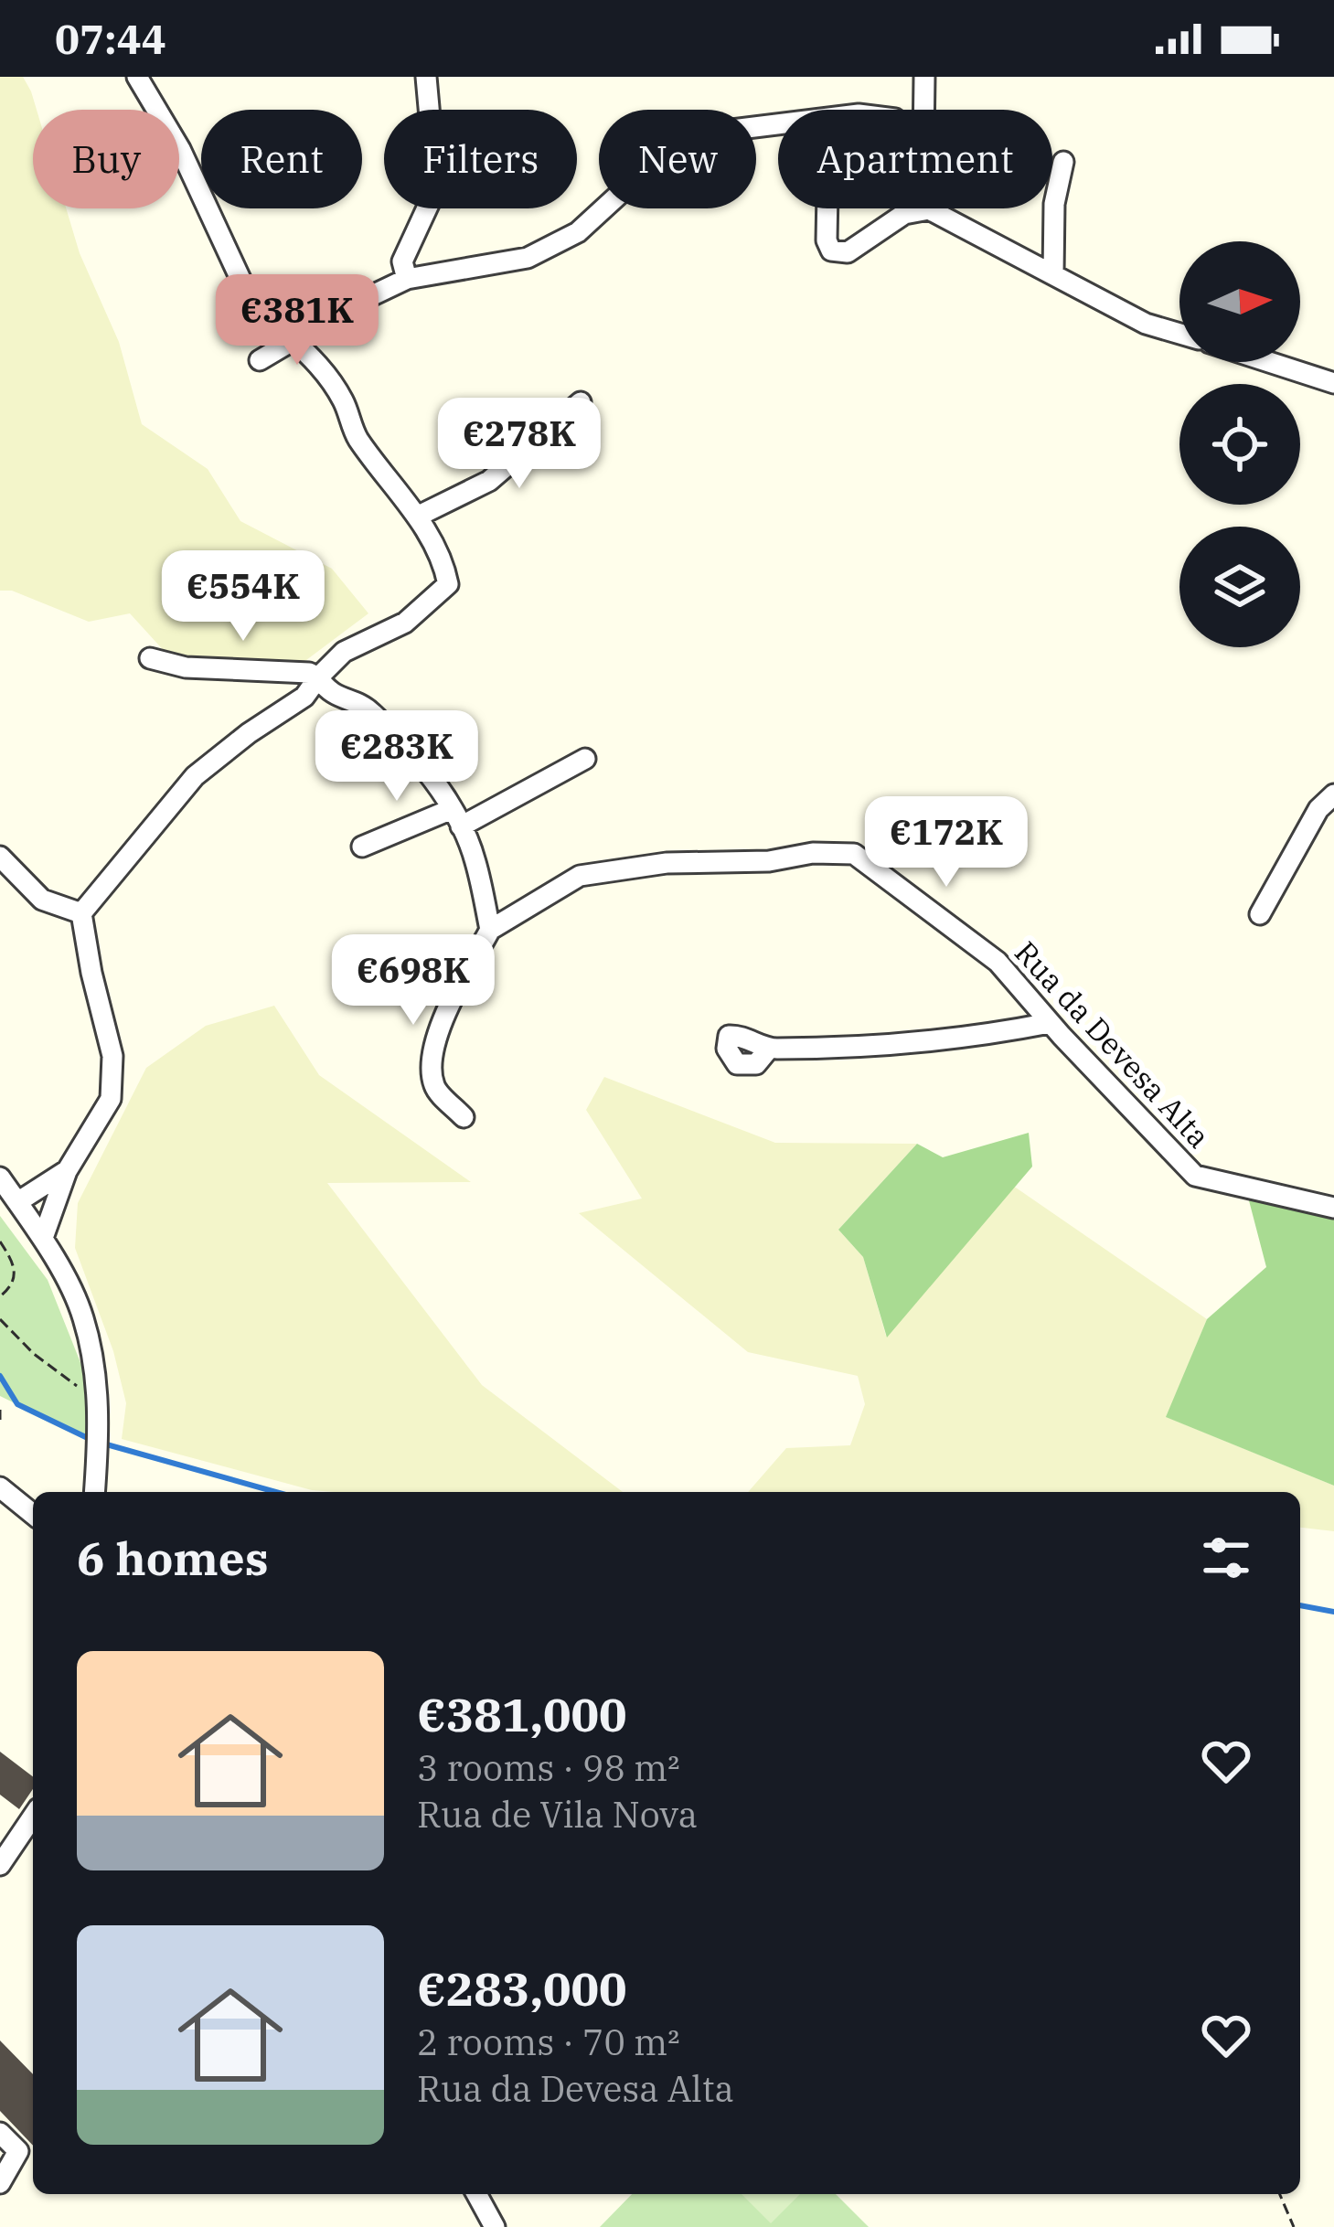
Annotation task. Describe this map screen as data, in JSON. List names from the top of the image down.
{
  "streets": {
    "street": ["Rua da Devesa Alta"]
  },
  "north": "right",
  "page": {
    "status": "07:44",
    "chip": [
      "Buy",
      "Rent",
      "Filters",
      "New",
      "Apartment"
    ],
    "price": [
      "€381K",
      "€278K",
      "€554K",
      "€283K",
      "€172K",
      "€698K"
    ],
    "heading": "6 homes",
    "list": [
      {
        "name": "€381,000",
        "note": "3 rooms · 98 m² · Rua de Vila Nova"
      },
      {
        "name": "€283,000",
        "note": "2 rooms · 70 m² · Rua da Devesa Alta"
      }
    ]
  }
}
